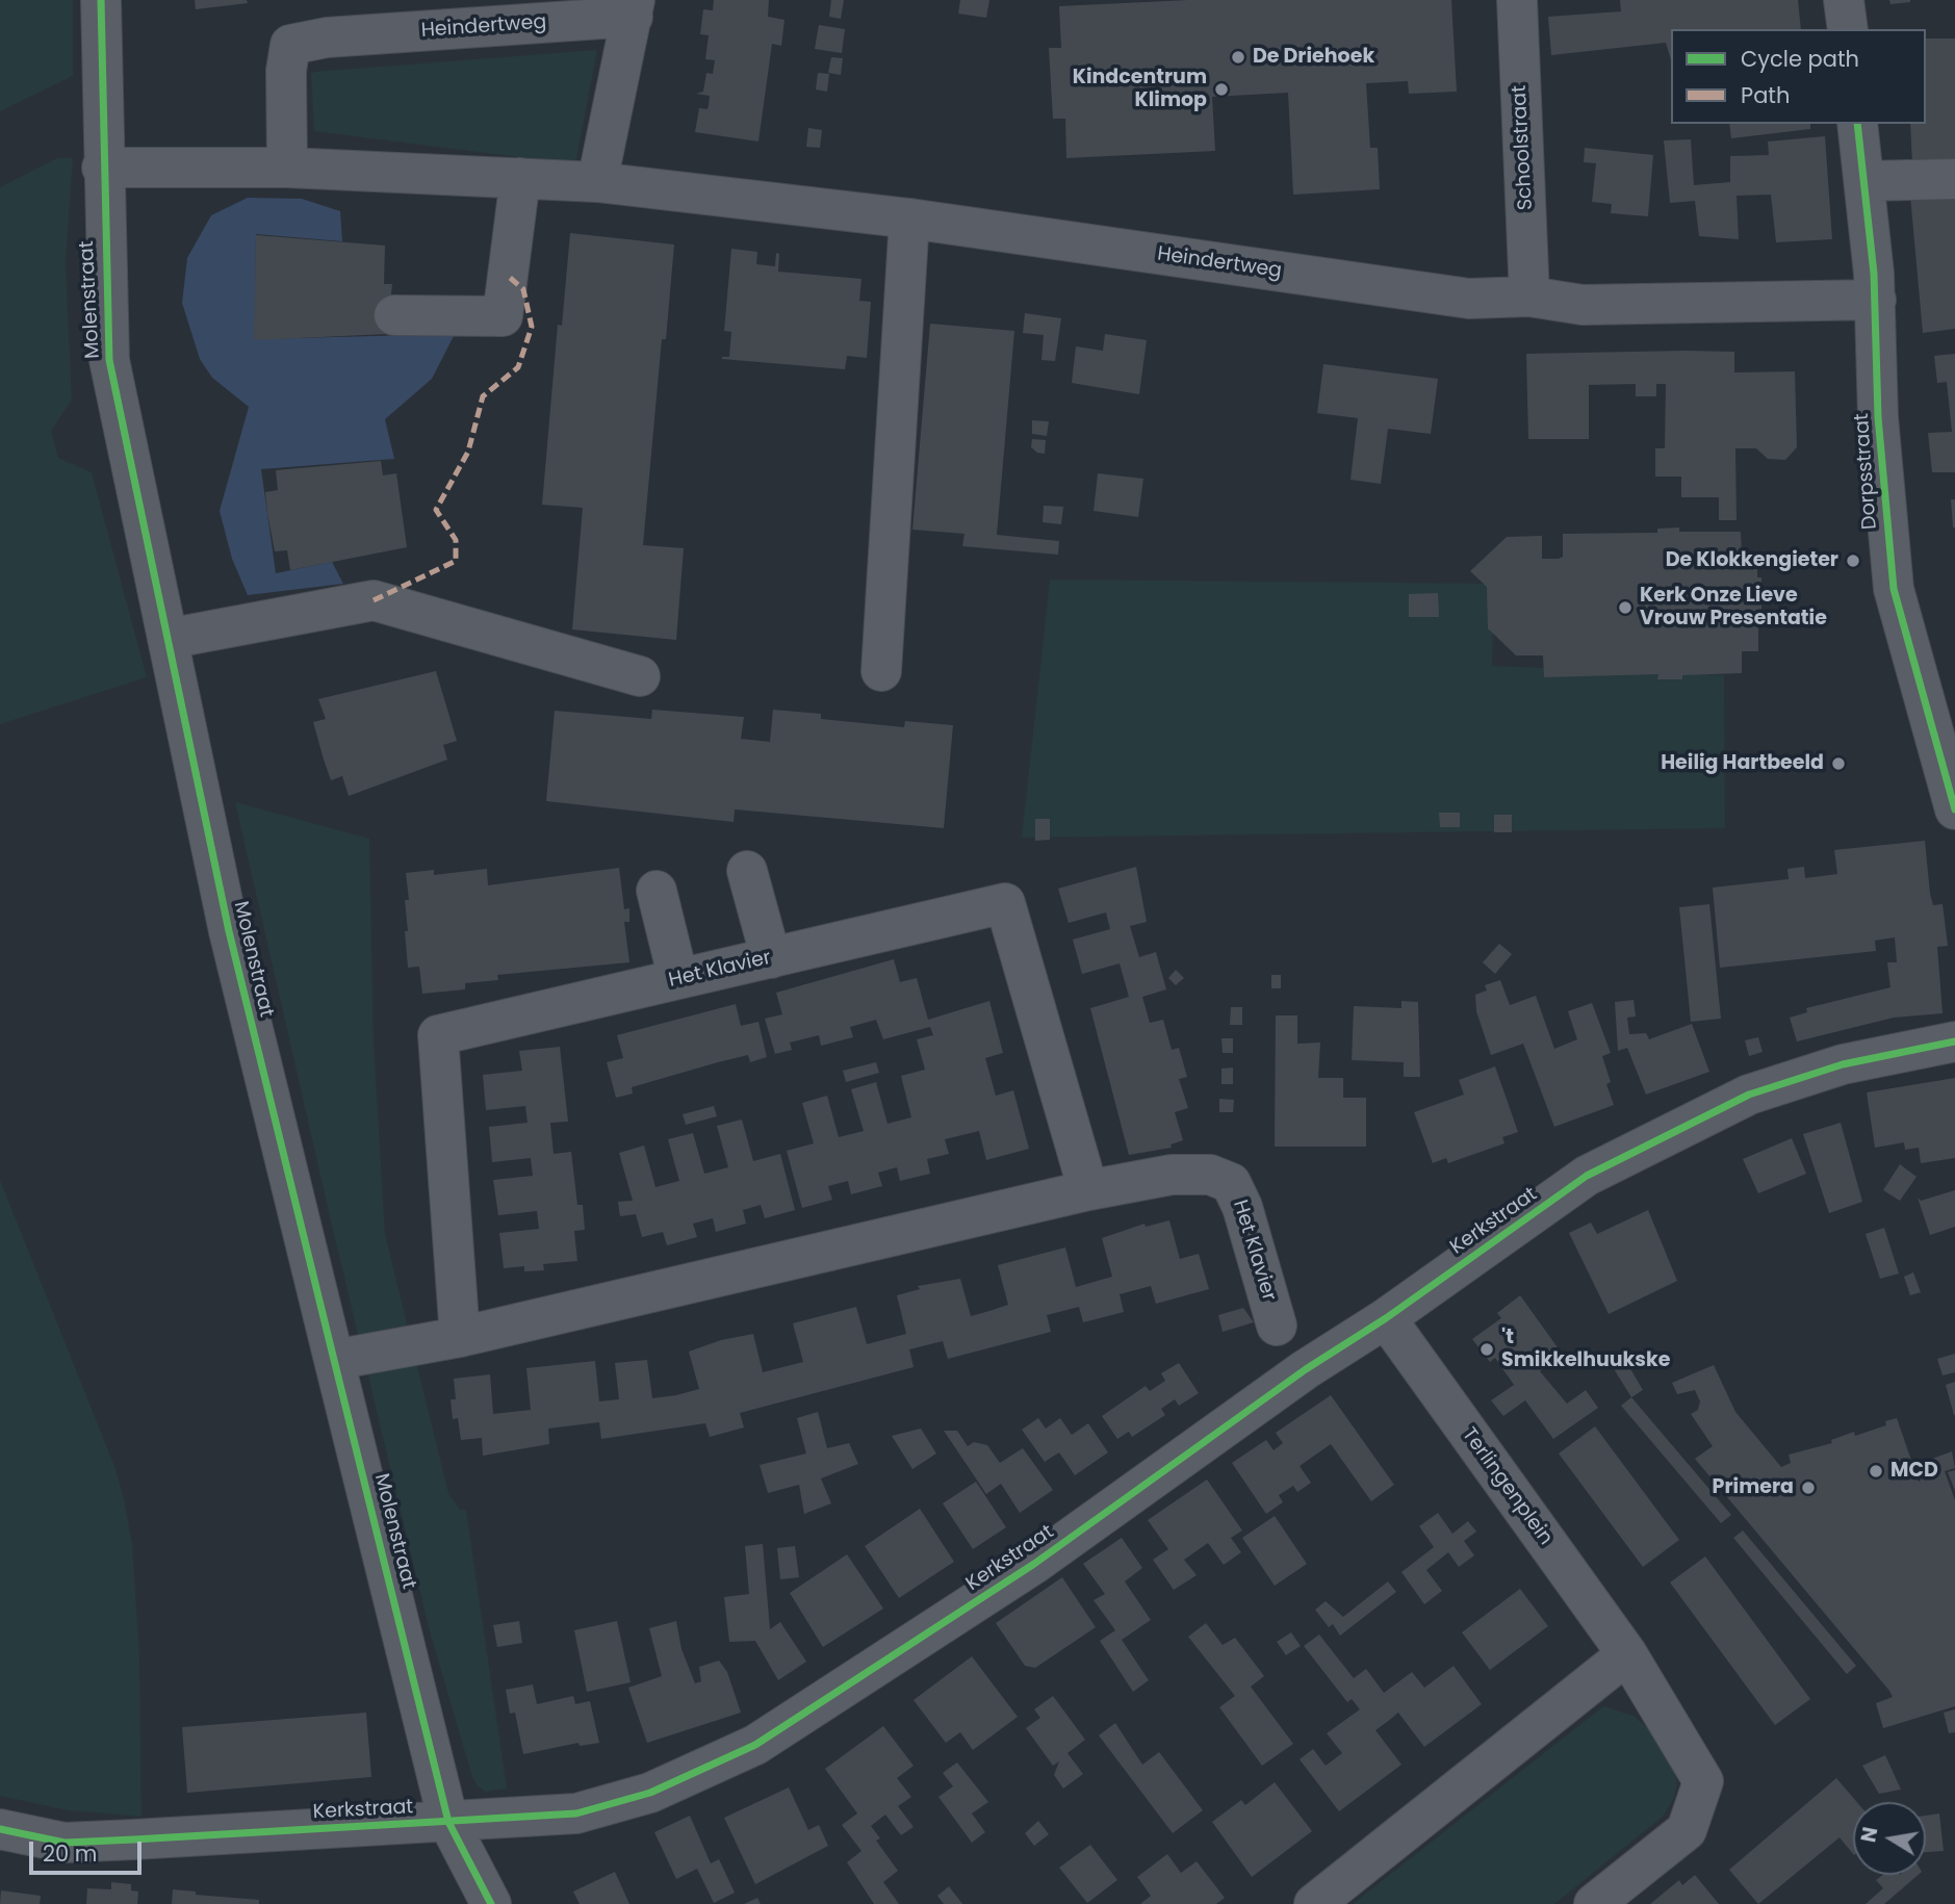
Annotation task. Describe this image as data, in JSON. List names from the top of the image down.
{
  "streets": {
    "street": [
      "Heindertweg",
      "Schoolstraat",
      "Molenstraat",
      "Dorpsstraat",
      "Het Klavier",
      "Kerkstraat",
      "Terlingenplein"
    ]
  },
  "crossings": [
    ["Heindertweg", "Schoolstraat"],
    ["Heindertweg", "Molenstraat"],
    ["Heindertweg", "Dorpsstraat"],
    ["Molenstraat", "Het Klavier"],
    ["Molenstraat", "Kerkstraat"],
    ["Kerkstraat", "Terlingenplein"]
  ],
  "places": [
    "De Driehoek",
    "Kindcentrum Klimop",
    "De Klokkengieter",
    "Kerk Onze Lieve Vrouw Presentatie",
    "Heilig Hartbeeld",
    "'t Smikkelhuukske",
    "MCD",
    "Primera"
  ],
  "legend": ["Cycle path", "Path"],
  "scale_bar": "20 m",
  "north": "left"
}
